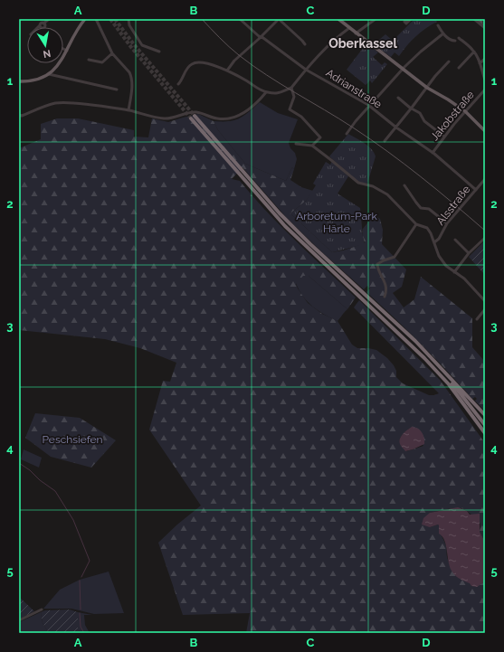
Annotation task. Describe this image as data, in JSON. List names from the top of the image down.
{
  "streets": {
    "street": ["Adrianstraße", "Jakobstraße", "Alsstraße"]
  },
  "crossings": [
    ["Adrianstraße", "Jakobstraße"],
    ["Adrianstraße", "Alsstraße"]
  ],
  "districts": ["Oberkassel"],
  "parks": ["Arboretum-Park Härle", "Peschsiefen"],
  "north": "bottom",
  "grid": {
    "columns": [
      "A",
      "B",
      "C",
      "D"
    ],
    "rows": [
      "1",
      "2",
      "3",
      "4",
      "5"
    ]
  }
}
